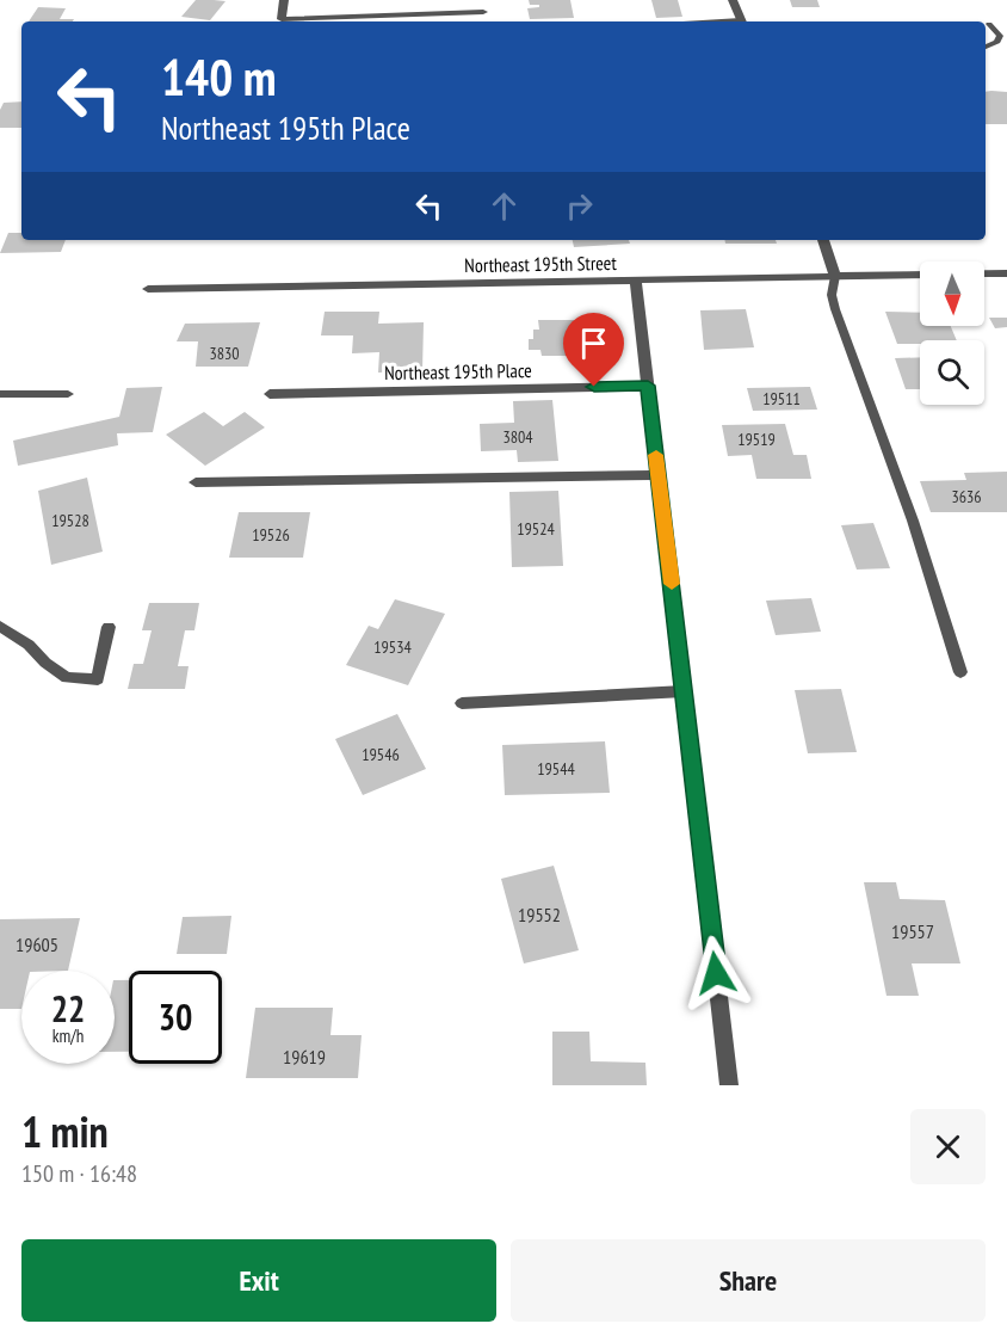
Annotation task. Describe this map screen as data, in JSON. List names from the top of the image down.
{
  "streets": {
    "street": ["Northeast 195th Street", "Northeast 195th Place"]
  },
  "house_numbers": [
    "3830",
    "19511",
    "3804",
    "19519",
    "3636",
    "19528",
    "19524",
    "19526",
    "19534",
    "19546",
    "19544",
    "19552",
    "19557",
    "19605",
    "19619"
  ],
  "north": "bottom",
  "page": {
    "turn": ["140 m", "Northeast 195th Place"],
    "speed": "22 km/h",
    "limit": "30",
    "heading": ["1 min", "150 m · 16:48"],
    "buttons": ["Exit", "Share"]
  }
}
